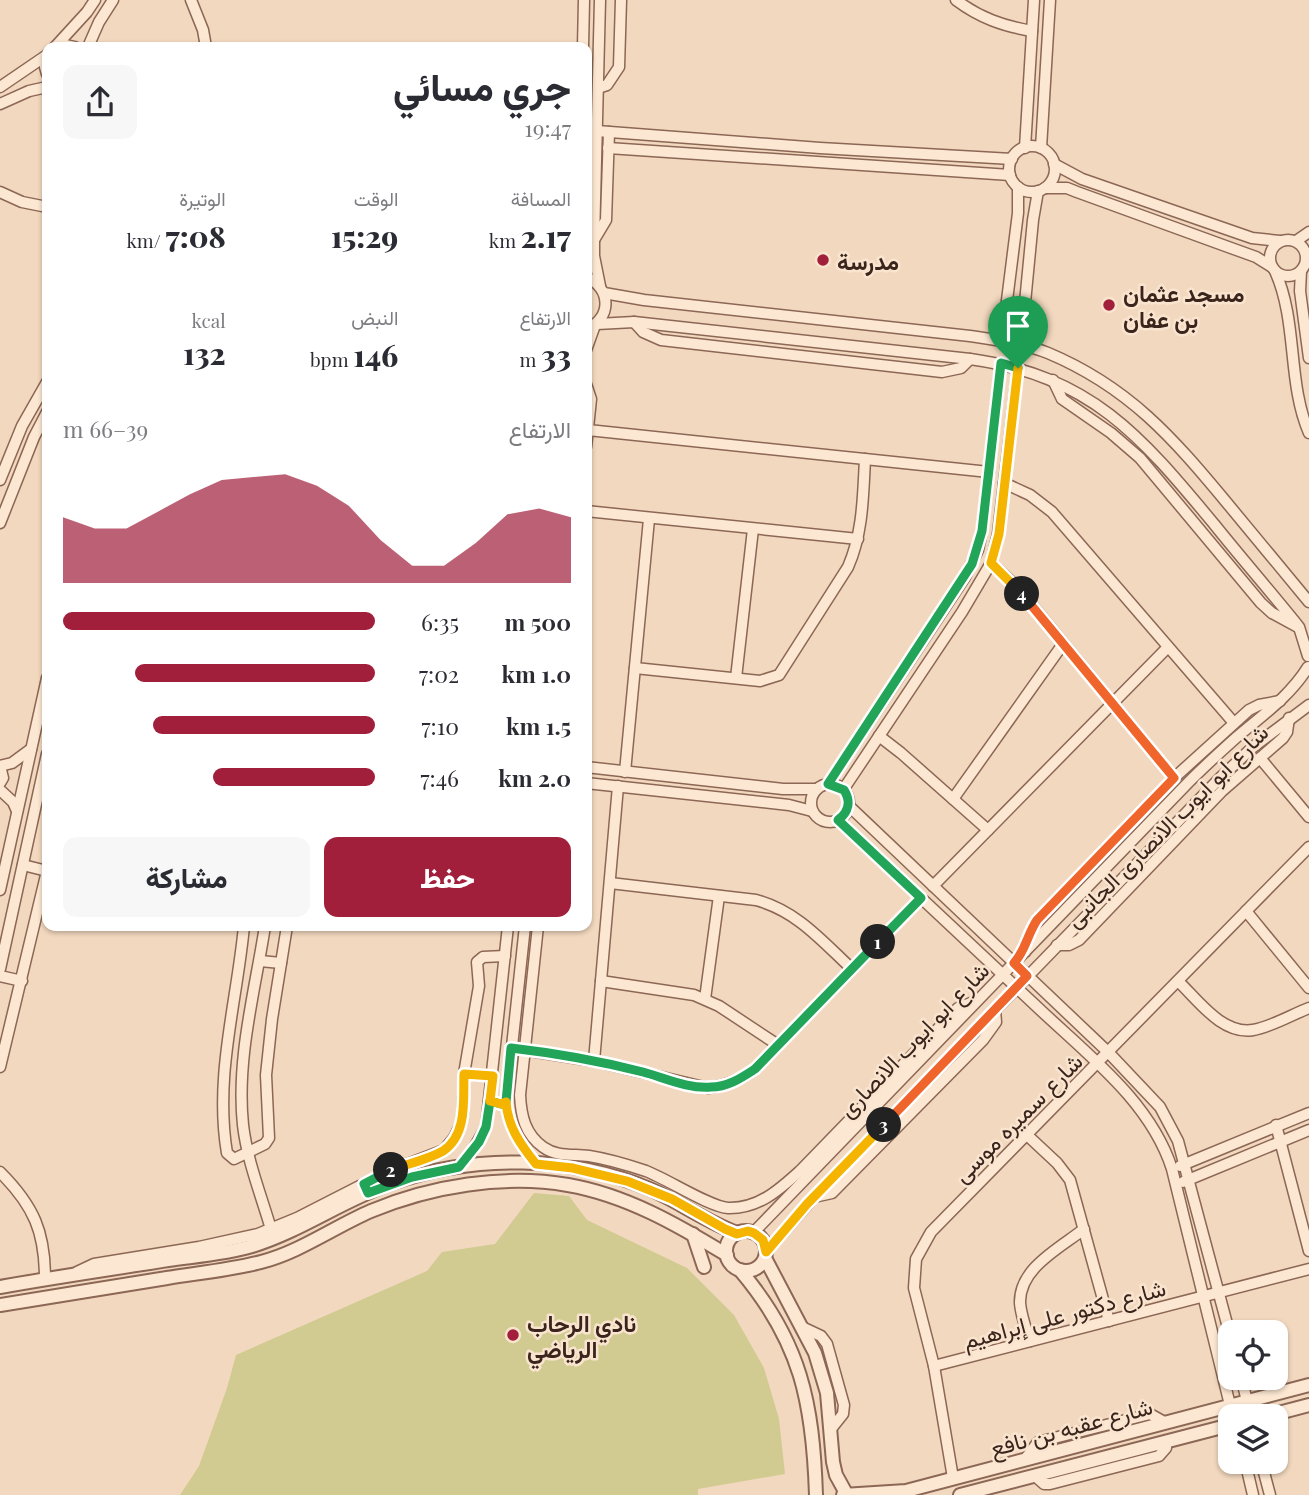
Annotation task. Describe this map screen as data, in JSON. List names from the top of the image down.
{
  "streets": {
    "street": [
      "شارع ابو ايوب الانصارى الجانبى",
      "شارع ابو ايوب الانصارى",
      "شارع سميره موسى",
      "شارع دكتور على إبراهيم",
      "شارع عقبه بن نافع"
    ]
  },
  "crossings": [
    ["شارع ابو ايوب الانصارى الجانبى", "شارع ابو ايوب الانصارى"],
    ["شارع سميره موسى", "شارع دكتور على إبراهيم"],
    ["شارع سميره موسى", "شارع عقبه بن نافع"]
  ],
  "places": ["مدرسة", "مسجد عثمان بن عفان", "نادي الرحاب الرياضي"],
  "page": {
    "heading": ["جري مسائي", "19:47"],
    "stats": [
      ["المسافة", "2.17 km"],
      ["الوقت", "15:29"],
      ["الوتيرة", "7:08 /km"],
      ["الارتفاع", "33 m"],
      ["النبض", "146 bpm"],
      ["kcal", "132"]
    ],
    "chart": ["الارتفاع", "39–66 m"],
    "pins": [
      "4",
      "1",
      "3",
      "2"
    ],
    "list": [
      {
        "name": "500 m",
        "note": "6:35"
      },
      {
        "name": "1.0 km",
        "note": "7:02"
      },
      {
        "name": "1.5 km",
        "note": "7:10"
      },
      {
        "name": "2.0 km",
        "note": "7:46"
      }
    ],
    "buttons": ["حفظ", "مشاركة"]
  }
}
